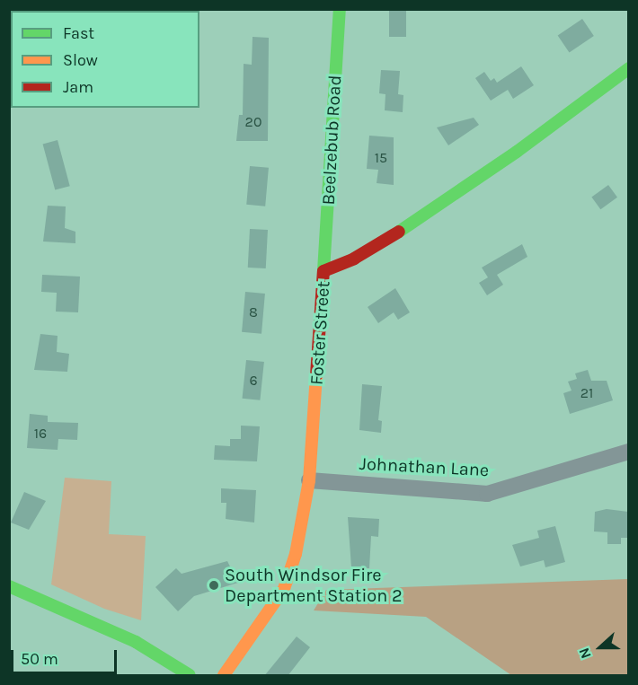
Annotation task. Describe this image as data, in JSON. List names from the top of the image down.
{
  "streets": {
    "street": ["Beelzebub Road", "Foster Street", "Johnathan Lane"]
  },
  "crossings": [
    ["Beelzebub Road", "Foster Street"],
    ["Foster Street", "Johnathan Lane"]
  ],
  "places": ["South Windsor Fire Department Station 2"],
  "house_numbers": [
    "20",
    "15",
    "8",
    "6",
    "21",
    "16"
  ],
  "legend": ["Fast", "Slow", "Jam"],
  "scale_bar": "50 m",
  "north": "left"
}
